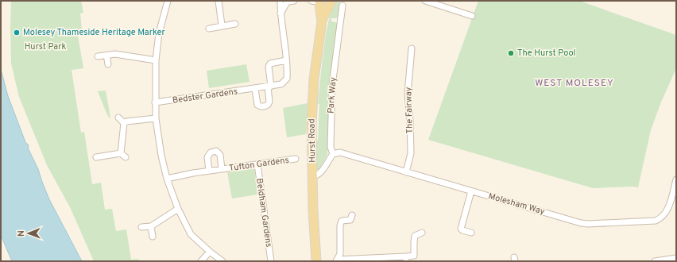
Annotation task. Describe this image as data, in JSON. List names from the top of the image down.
{
  "streets": {
    "main road": ["Hurst Road"],
    "street": [
      "Park Way",
      "Bedster Gardens",
      "The Fairway",
      "Tufton Gardens",
      "Molesham Way",
      "Beldham Gardens"
    ]
  },
  "crossings": [
    ["Park Way", "Molesham Way"],
    ["The Fairway", "Molesham Way"],
    ["Tufton Gardens", "Beldham Gardens"]
  ],
  "districts": ["WEST MOLESEY"],
  "parks": ["Hurst Park"],
  "places": ["Molesey Thameside Heritage Marker", "The Hurst Pool"],
  "north": "left"
}
